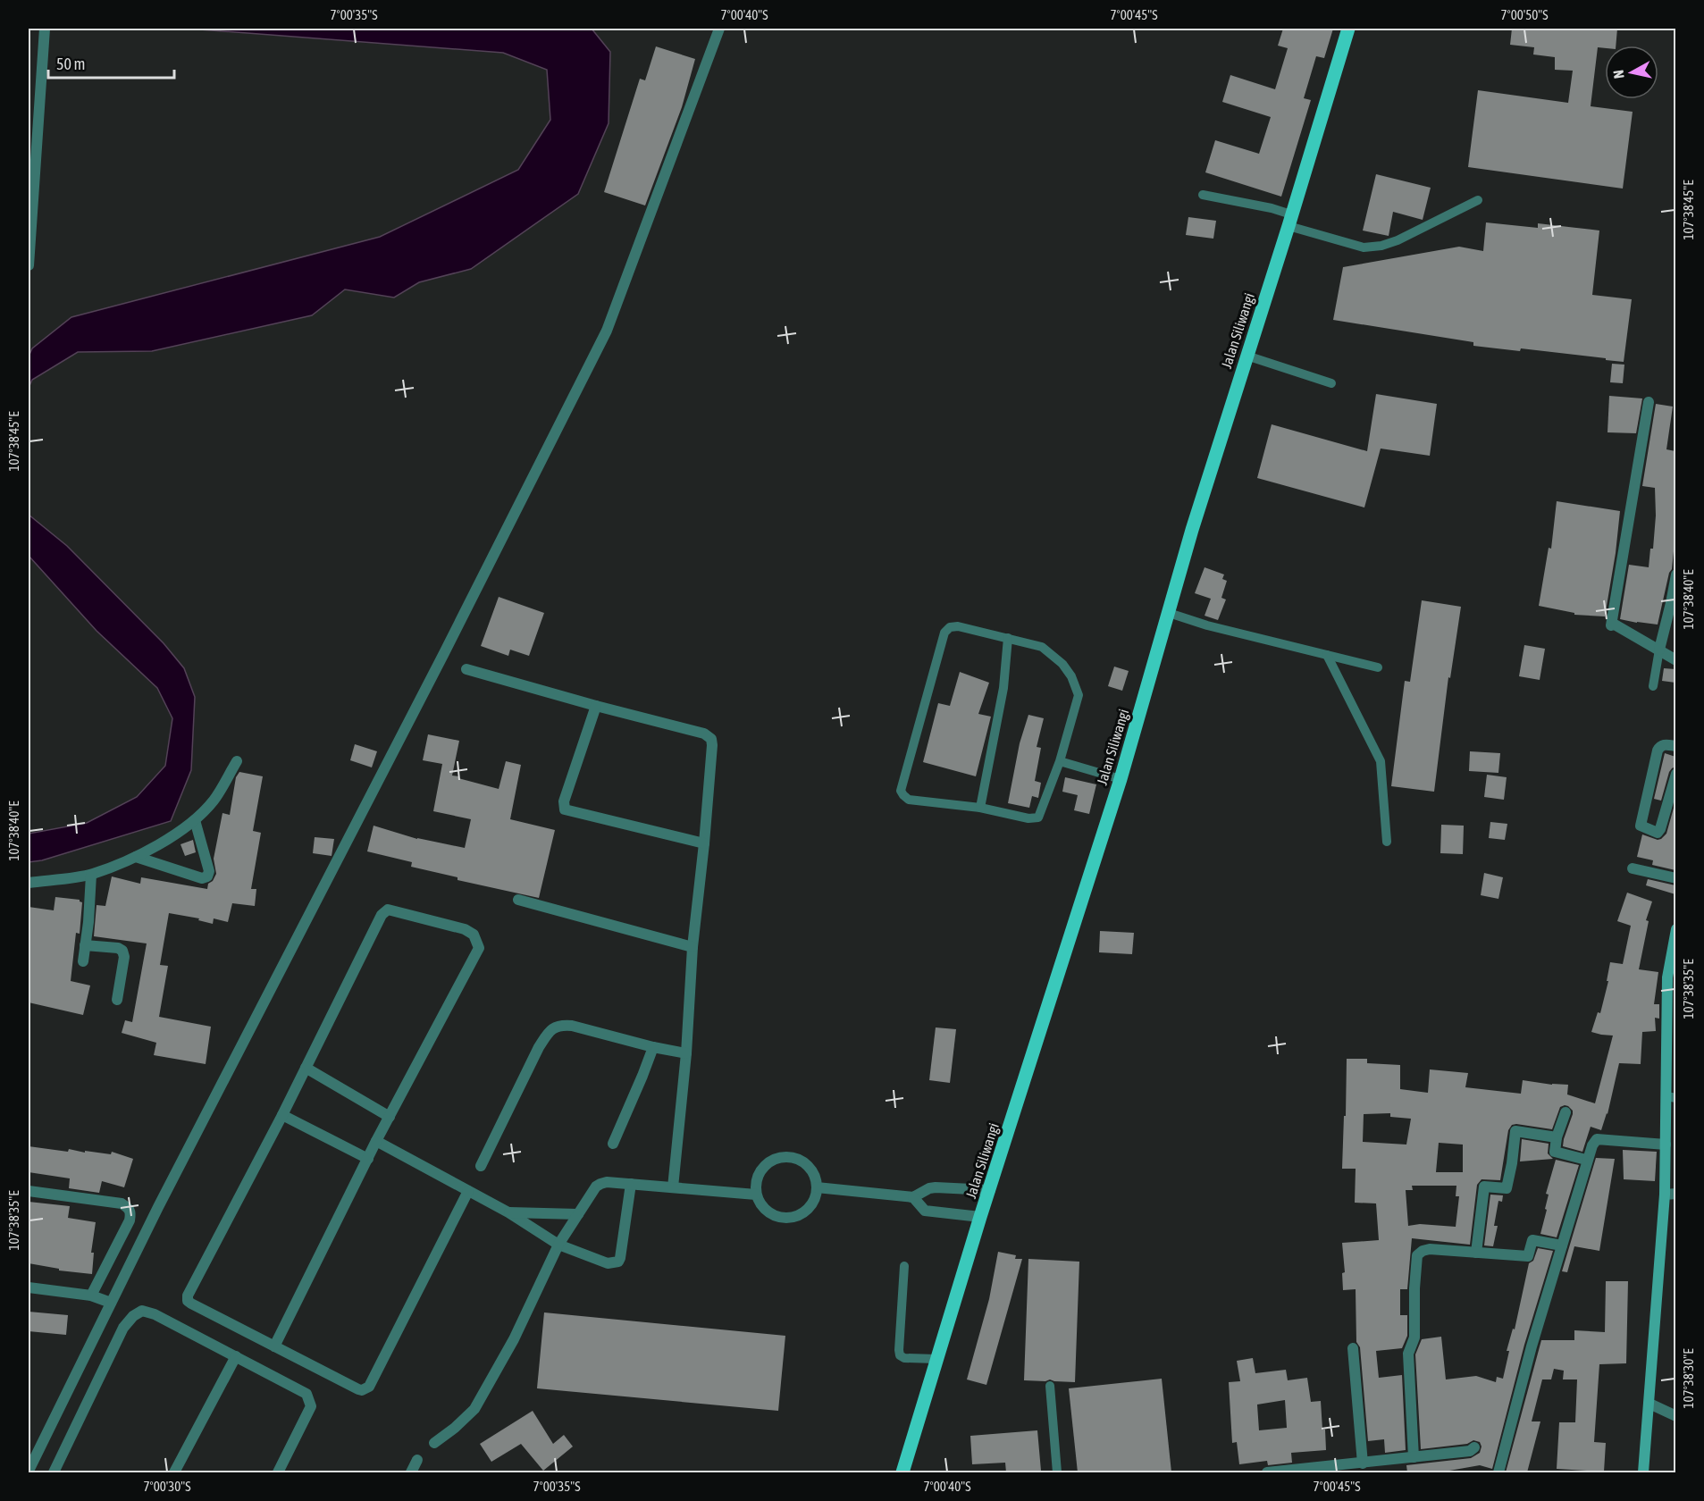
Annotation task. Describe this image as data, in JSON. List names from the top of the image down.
{
  "streets": {
    "main road": ["Jalan Siliwangi"]
  },
  "scale_bar": "50 m",
  "north": "left",
  "coordinates": [
    "7°00'35\"S",
    "7°00'40\"S",
    "7°00'45\"S",
    "7°00'50\"S",
    "107°38'45\"E",
    "107°38'40\"E",
    "107°38'35\"E",
    "107°38'30\"E",
    "7°00'30\"S"
  ]
}
